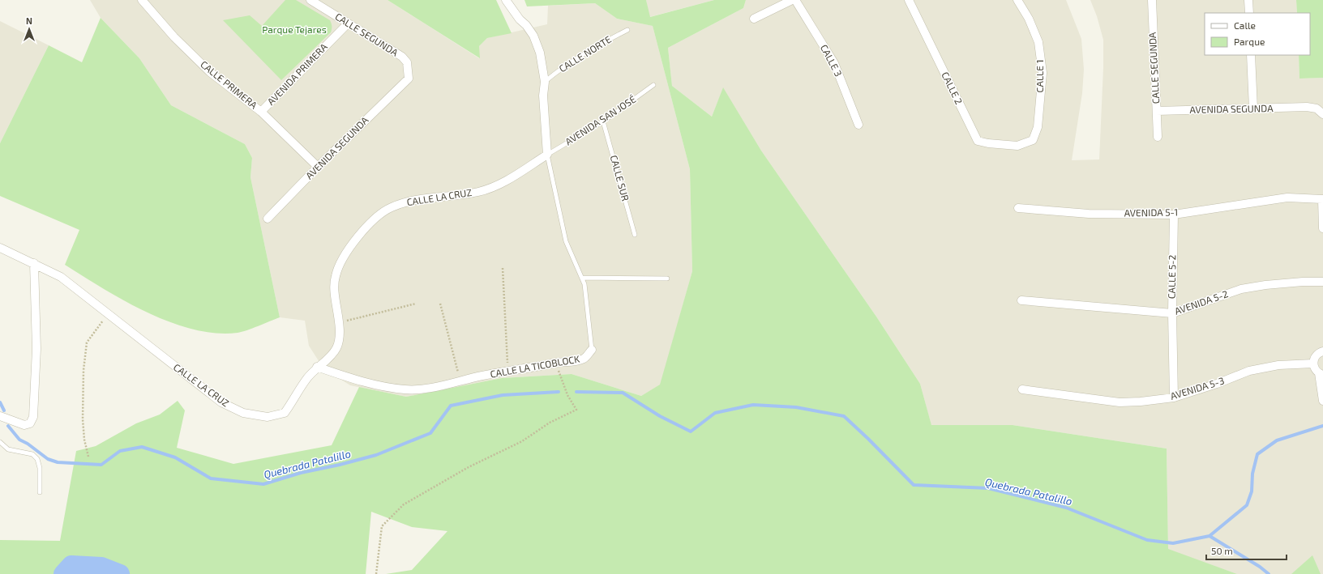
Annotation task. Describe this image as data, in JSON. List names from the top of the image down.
{
  "streets": {
    "street": [
      "CALLE SEGUNDA",
      "CALLE 3",
      "AVENIDA PRIMERA",
      "CALLE 1",
      "CALLE PRIMERA",
      "CALLE 2",
      "AVENIDA SEGUNDA",
      "CALLE LA CRUZ",
      "AVENIDA 5-1",
      "CALLE 5-2",
      "AVENIDA 5-2",
      "CALLE LA TICOBLOCK",
      "AVENIDA 5-3"
    ],
    "lane": ["CALLE NORTE", "AVENIDA SAN JOSÉ", "CALLE SUR"]
  },
  "crossings": [
    ["CALLE SEGUNDA", "AVENIDA PRIMERA"],
    ["CALLE SEGUNDA", "AVENIDA SEGUNDA"],
    ["AVENIDA PRIMERA", "CALLE PRIMERA"],
    ["CALLE 1", "CALLE 2"],
    ["CALLE PRIMERA", "AVENIDA SEGUNDA"],
    ["AVENIDA SAN JOSÉ", "CALLE SUR"],
    ["AVENIDA SAN JOSÉ", "CALLE LA CRUZ"],
    ["AVENIDA SAN JOSÉ", "CALLE LA TICOBLOCK"],
    ["CALLE LA CRUZ", "CALLE LA TICOBLOCK"],
    ["AVENIDA 5-1", "CALLE 5-2"],
    ["CALLE 5-2", "AVENIDA 5-2"],
    ["CALLE 5-2", "AVENIDA 5-3"]
  ],
  "water": ["Quebrada Patalillo"],
  "parks": ["Parque Tejares"],
  "legend": ["Calle", "Parque"],
  "scale_bar": "50 m",
  "north": "top"
}
